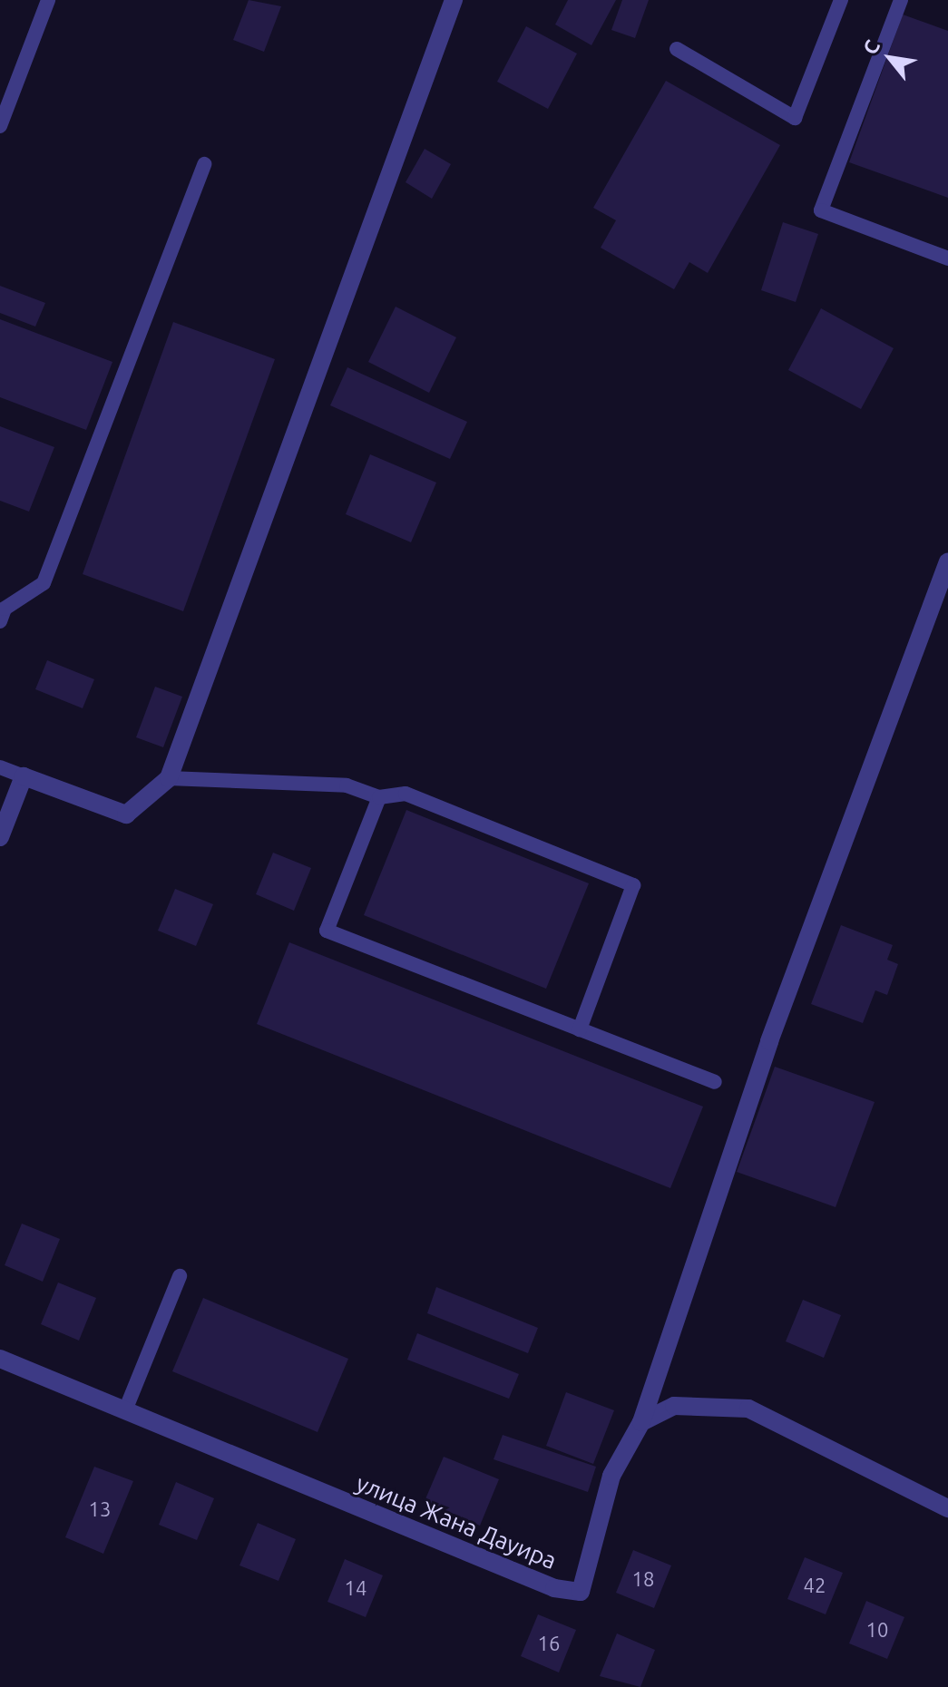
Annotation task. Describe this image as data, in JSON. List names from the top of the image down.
{
  "streets": {
    "street": ["улица Жана Дауира"]
  },
  "house_numbers": [
    "13",
    "18",
    "42",
    "14",
    "10",
    "16"
  ],
  "north": "top left"
}
